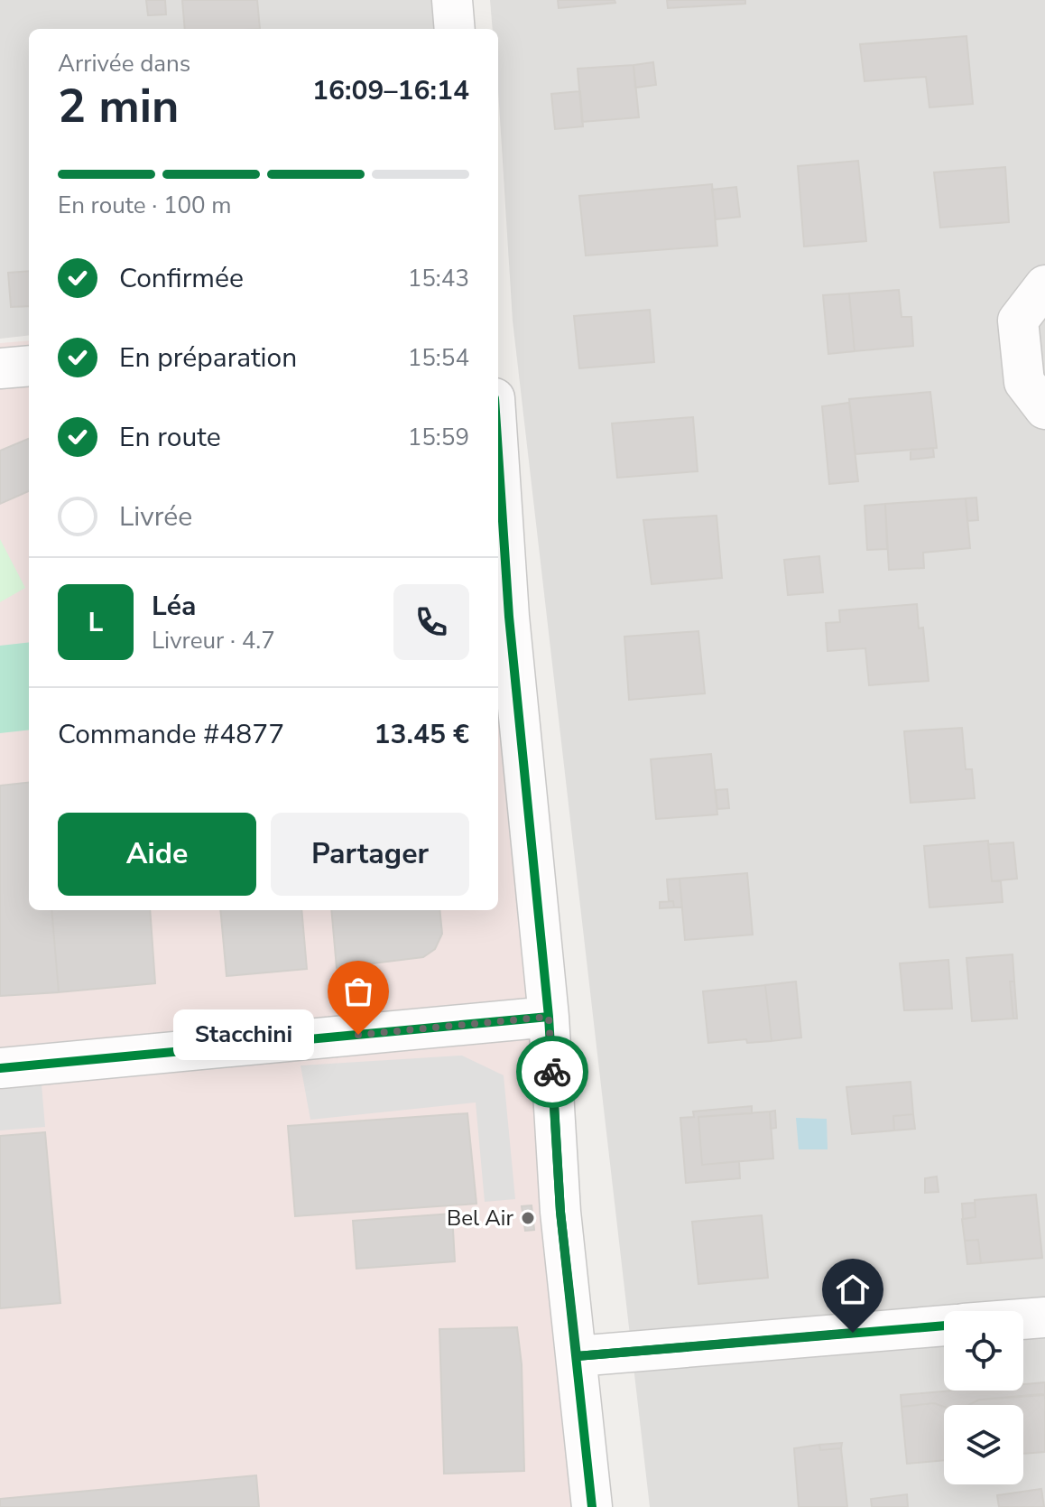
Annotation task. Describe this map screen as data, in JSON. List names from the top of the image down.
{
  "places": ["Stacchini", "Bel Air"],
  "page": {
    "heading": ["2 min", "Arrivée dans", "16:09–16:14"],
    "panel": [
      "Léa",
      "Livreur · 4.7",
      "Commande #4877",
      "13.45 €"
    ],
    "bar": "En route · 100 m",
    "list": [
      ["Confirmée", "15:43"],
      ["En préparation", "15:54"],
      ["En route", "15:59"],
      "Livrée"
    ],
    "round": "L",
    "buttons": ["Aide", "Partager"],
    "bubble": "Stacchini"
  }
}
